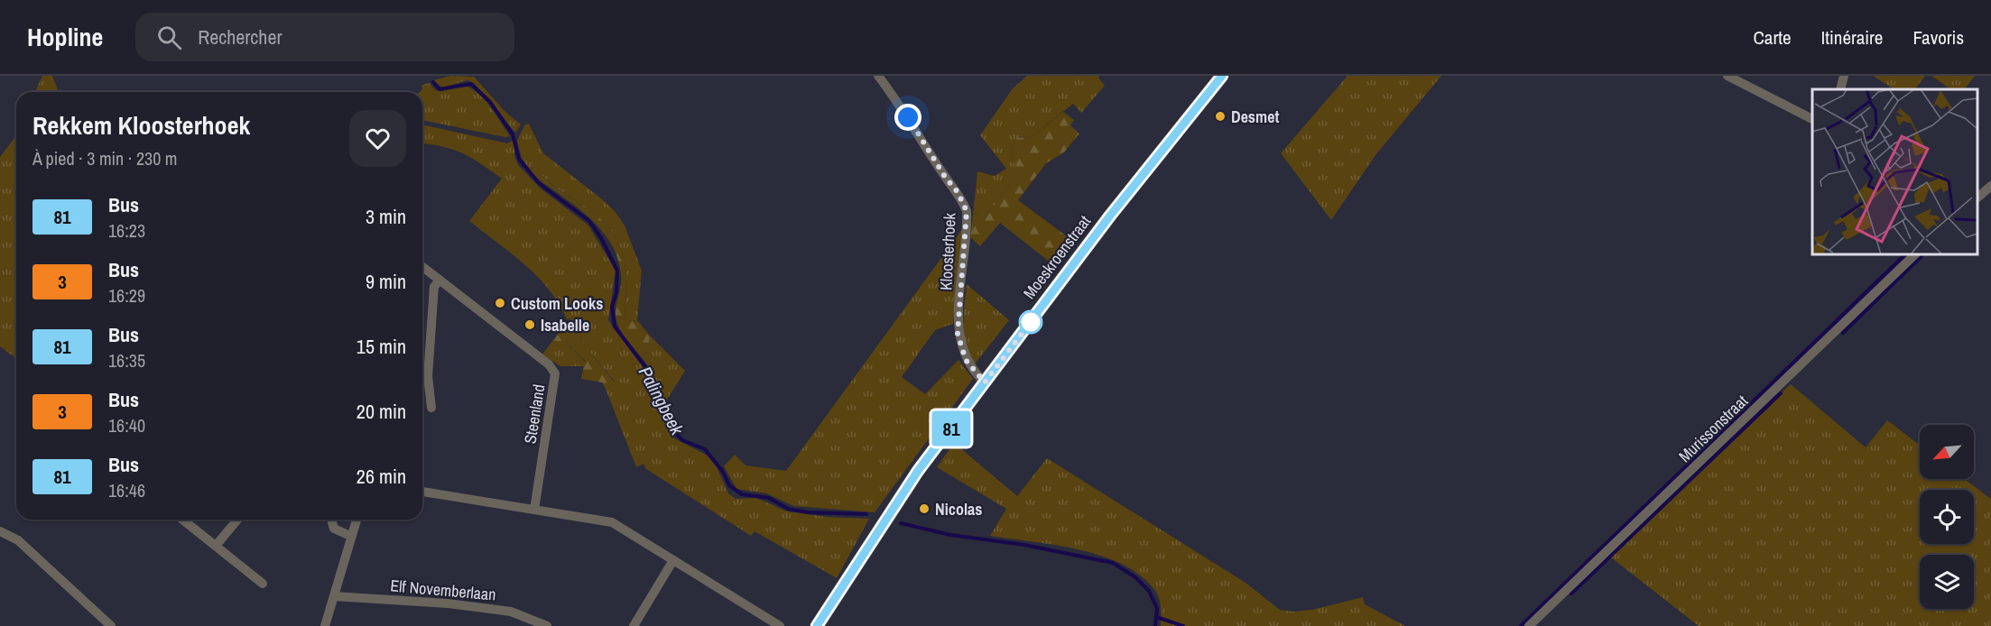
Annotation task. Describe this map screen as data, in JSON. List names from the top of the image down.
{
  "streets": {
    "main road": ["Moeskroenstraat"],
    "street": [
      "Kloosterhoek",
      "Steenland",
      "Murissonstraat",
      "Elf Novemberlaan"
    ]
  },
  "crossings": [
    ["Kloosterhoek", "Moeskroenstraat"]
  ],
  "water": ["Palingbeek"],
  "places": [
    "Desmet",
    "Custom Looks",
    "Isabelle",
    "Nicolas"
  ],
  "lines": ["bus line 81"],
  "north": "bottom left",
  "page": {
    "header": "Hopline",
    "search": "Rechercher",
    "nav": ["Carte", "Itinéraire", "Favoris"],
    "on_map": "81",
    "heading": ["Rekkem Kloosterhoek", "À pied · 3 min · 230 m"],
    "list": [
      {
        "mark": "81",
        "name": "Bus",
        "note": "16:23",
        "value": "3 min"
      },
      {
        "mark": "3",
        "name": "Bus",
        "note": "16:29",
        "value": "9 min"
      },
      {
        "mark": "81",
        "name": "Bus",
        "note": "16:35",
        "value": "15 min"
      },
      {
        "mark": "3",
        "name": "Bus",
        "note": "16:40",
        "value": "20 min"
      },
      {
        "mark": "81",
        "name": "Bus",
        "note": "16:46",
        "value": "26 min"
      }
    ]
  }
}
